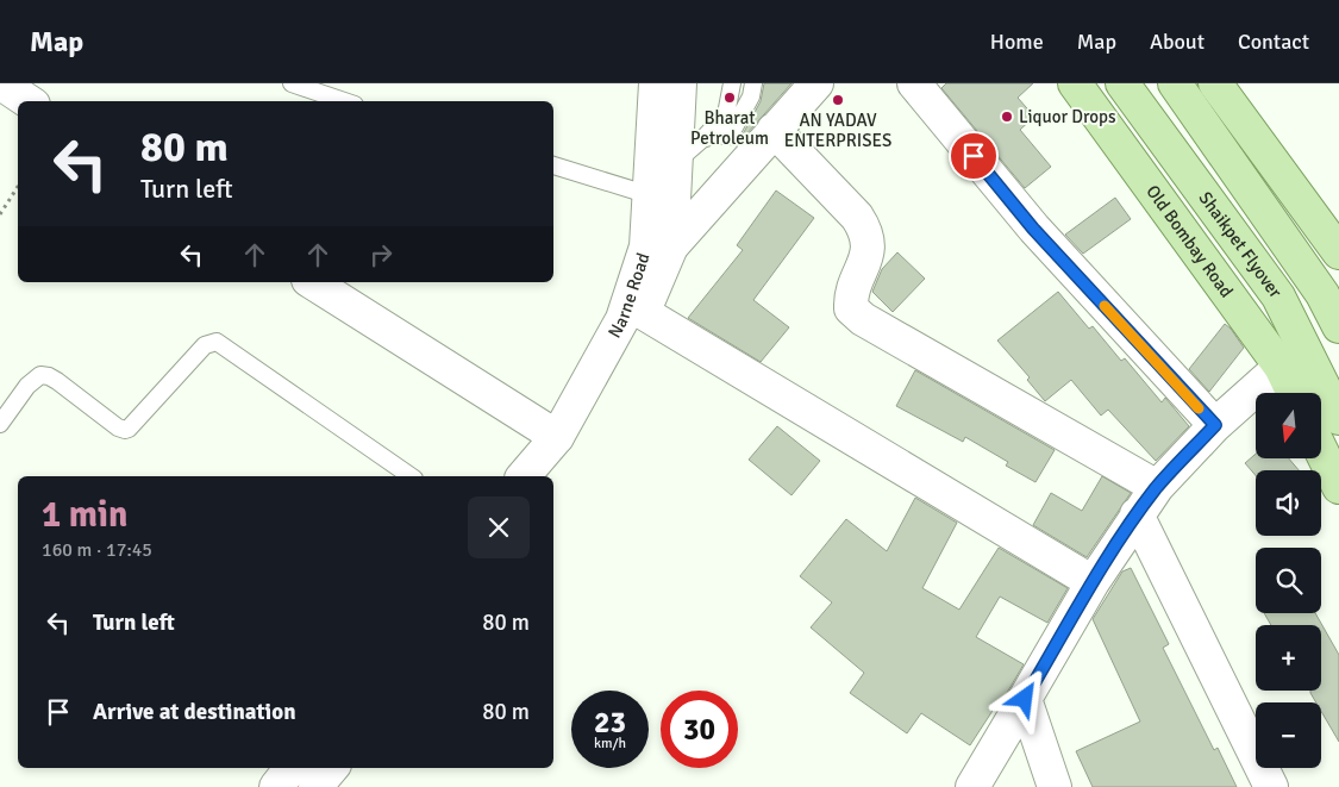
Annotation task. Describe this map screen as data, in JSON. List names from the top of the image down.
{
  "streets": {
    "main road": ["Old Bombay Road", "Shaikpet Flyover"],
    "street": ["Narne Road"]
  },
  "places": ["Bharat Petroleum", "AN YADAV ENTERPRISES", "Liquor Drops"],
  "north": "bottom",
  "page": {
    "header": "Map",
    "nav": [
      "Home",
      "Map",
      "About",
      "Contact"
    ],
    "turn": ["80 m", "Turn left"],
    "map_buttons": ["+", "−"],
    "heading": ["1 min", "160 m · 17:45"],
    "list": [
      {
        "name": "Turn left",
        "value": "80 m"
      },
      {
        "name": "Arrive at destination",
        "value": "80 m"
      }
    ],
    "speed": "23 km/h",
    "limit": "30"
  }
}
